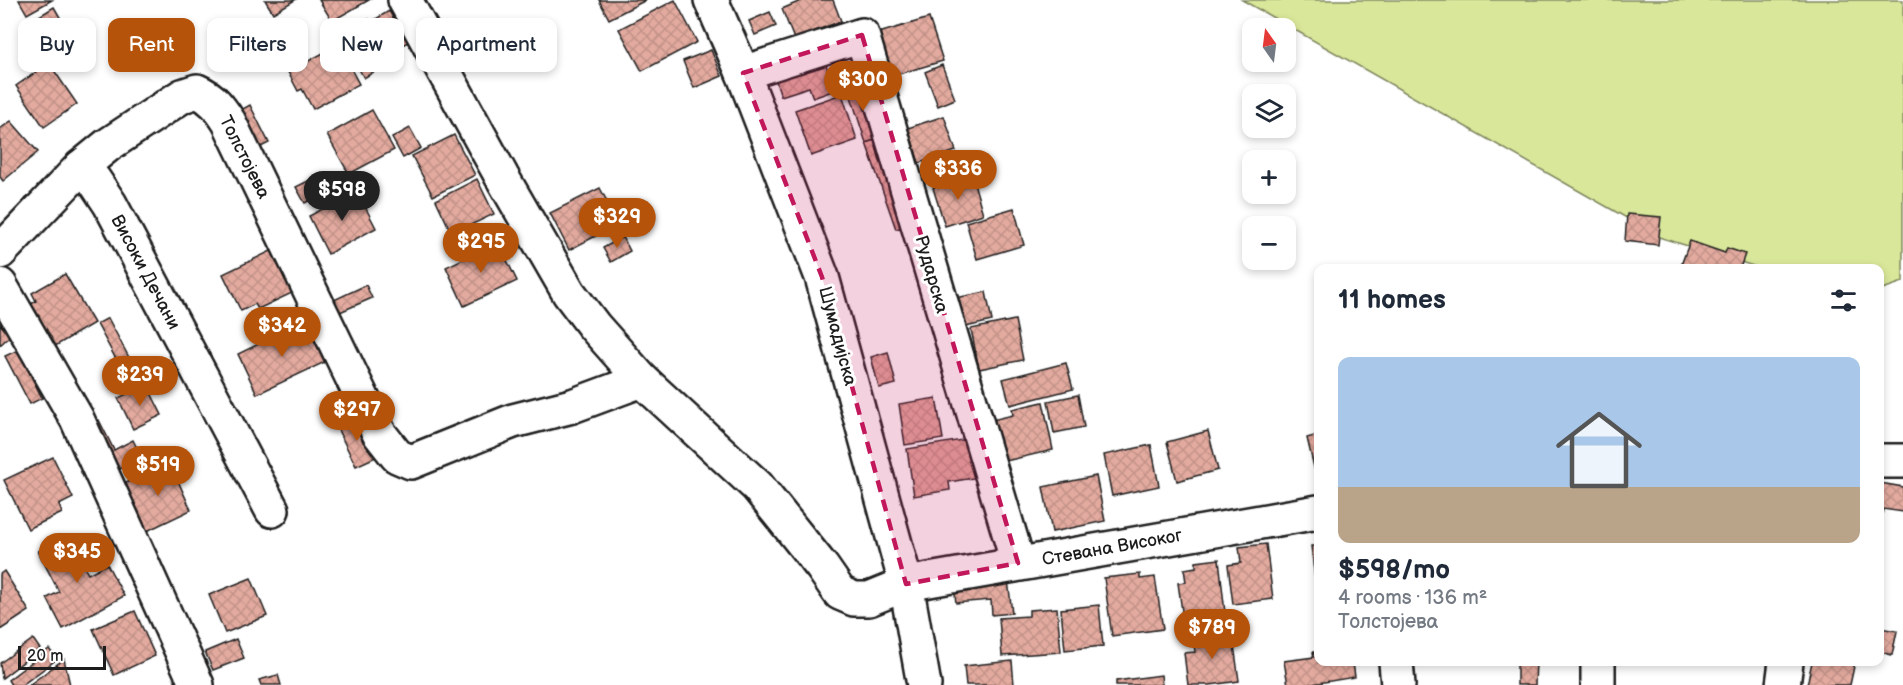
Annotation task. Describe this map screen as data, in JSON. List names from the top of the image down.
{
  "streets": {
    "street": [
      "Толстојева",
      "Високи Дечани",
      "Рударска",
      "Шумадијска",
      "Стевана Високог"
    ]
  },
  "crossings": [
    ["Толстојева", "Високи Дечани"],
    ["Толстојева", "Стевана Високог"],
    ["Рударска", "Шумадијска"],
    ["Рударска", "Стевана Високог"],
    ["Шумадијска", "Стевана Високог"]
  ],
  "scale_bar": "20 m",
  "north": "top",
  "page": {
    "map_buttons": ["+", "−"],
    "chip": [
      "Buy",
      "Rent",
      "Filters",
      "New",
      "Apartment"
    ],
    "price": [
      "$300",
      "$336",
      "$598",
      "$329",
      "$295",
      "$342",
      "$239",
      "$297",
      "$519",
      "$345",
      "$789"
    ],
    "heading": "11 homes",
    "list": [
      {
        "name": "$598/mo",
        "note": "4 rooms · 136 m² · Толстојева"
      }
    ],
    "scale": "20 m"
  }
}
